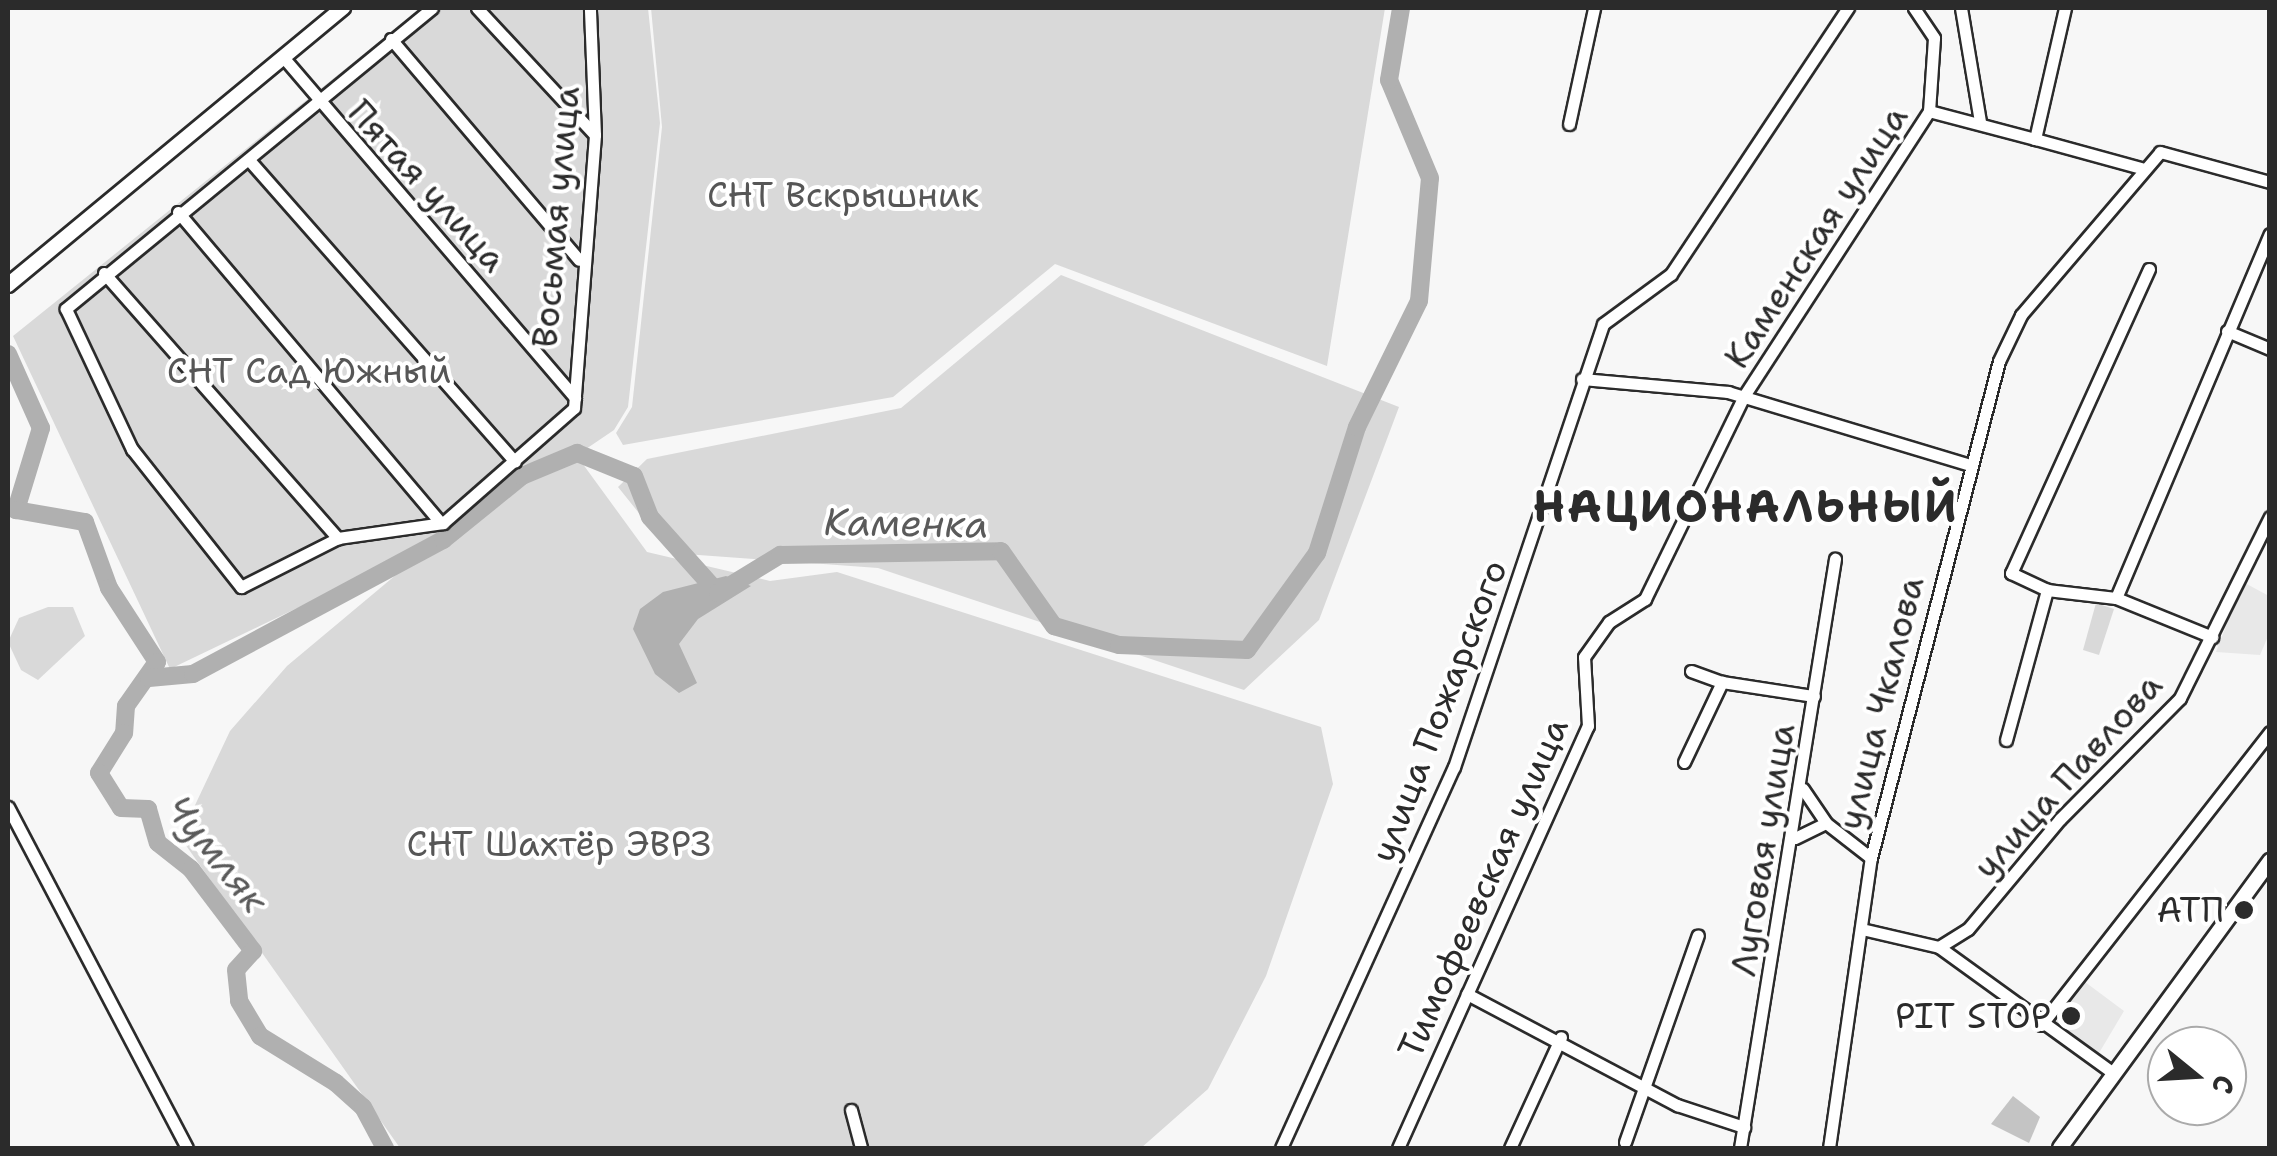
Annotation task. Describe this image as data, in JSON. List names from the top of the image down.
{
  "streets": {
    "street": [
      "Пятая улица",
      "Восьмая улица",
      "Каменская улица",
      "улица Чкалова",
      "улица Пожарского",
      "улица Павлова",
      "Луговая улица",
      "Тимофеевская улица"
    ]
  },
  "crossings": [
    ["Пятая улица", "Восьмая улица"],
    ["Каменская улица", "улица Чкалова"],
    ["Каменская улица", "Тимофеевская улица"]
  ],
  "districts": ["НАЦИОНАЛЬНЫЙ"],
  "water": ["Каменка", "Чумляк"],
  "parks": ["СНТ Вскрышник", "СНТ Сад Южный", "СНТ Шахтёр ЭВРЗ"],
  "places": ["АТП", "PIT STOP"],
  "north": "right"
}
